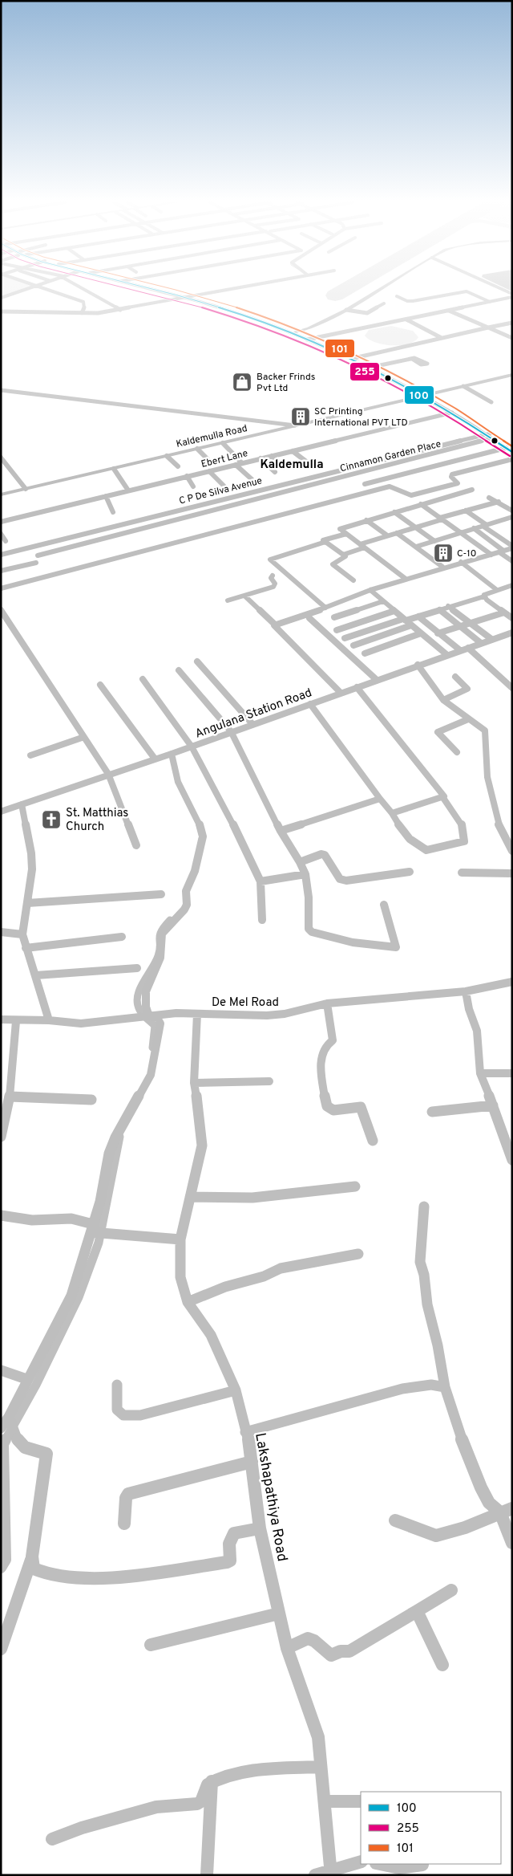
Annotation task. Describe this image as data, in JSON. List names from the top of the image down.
{
  "streets": {
    "main road": ["Kaldemulla Road"],
    "street": [
      "Cinnamon Garden Place",
      "Ebert Lane",
      "C P De Silva Avenue",
      "Angulana Station Road",
      "De Mel Road",
      "Lakshapathiya Road"
    ]
  },
  "crossings": [
    ["Cinnamon Garden Place", "C P De Silva Avenue"],
    ["De Mel Road", "Lakshapathiya Road"]
  ],
  "districts": ["Kaldemulla"],
  "places": {
    "shop": ["Backer Frinds Pvt Ltd"],
    "building": ["SC Printing International PVT LTD", "C-10"],
    "church": ["St. Matthias Church"]
  },
  "lines": ["transit line 100", "transit line 255", "transit line 101"],
  "legend": ["100", "255", "101"]
}
